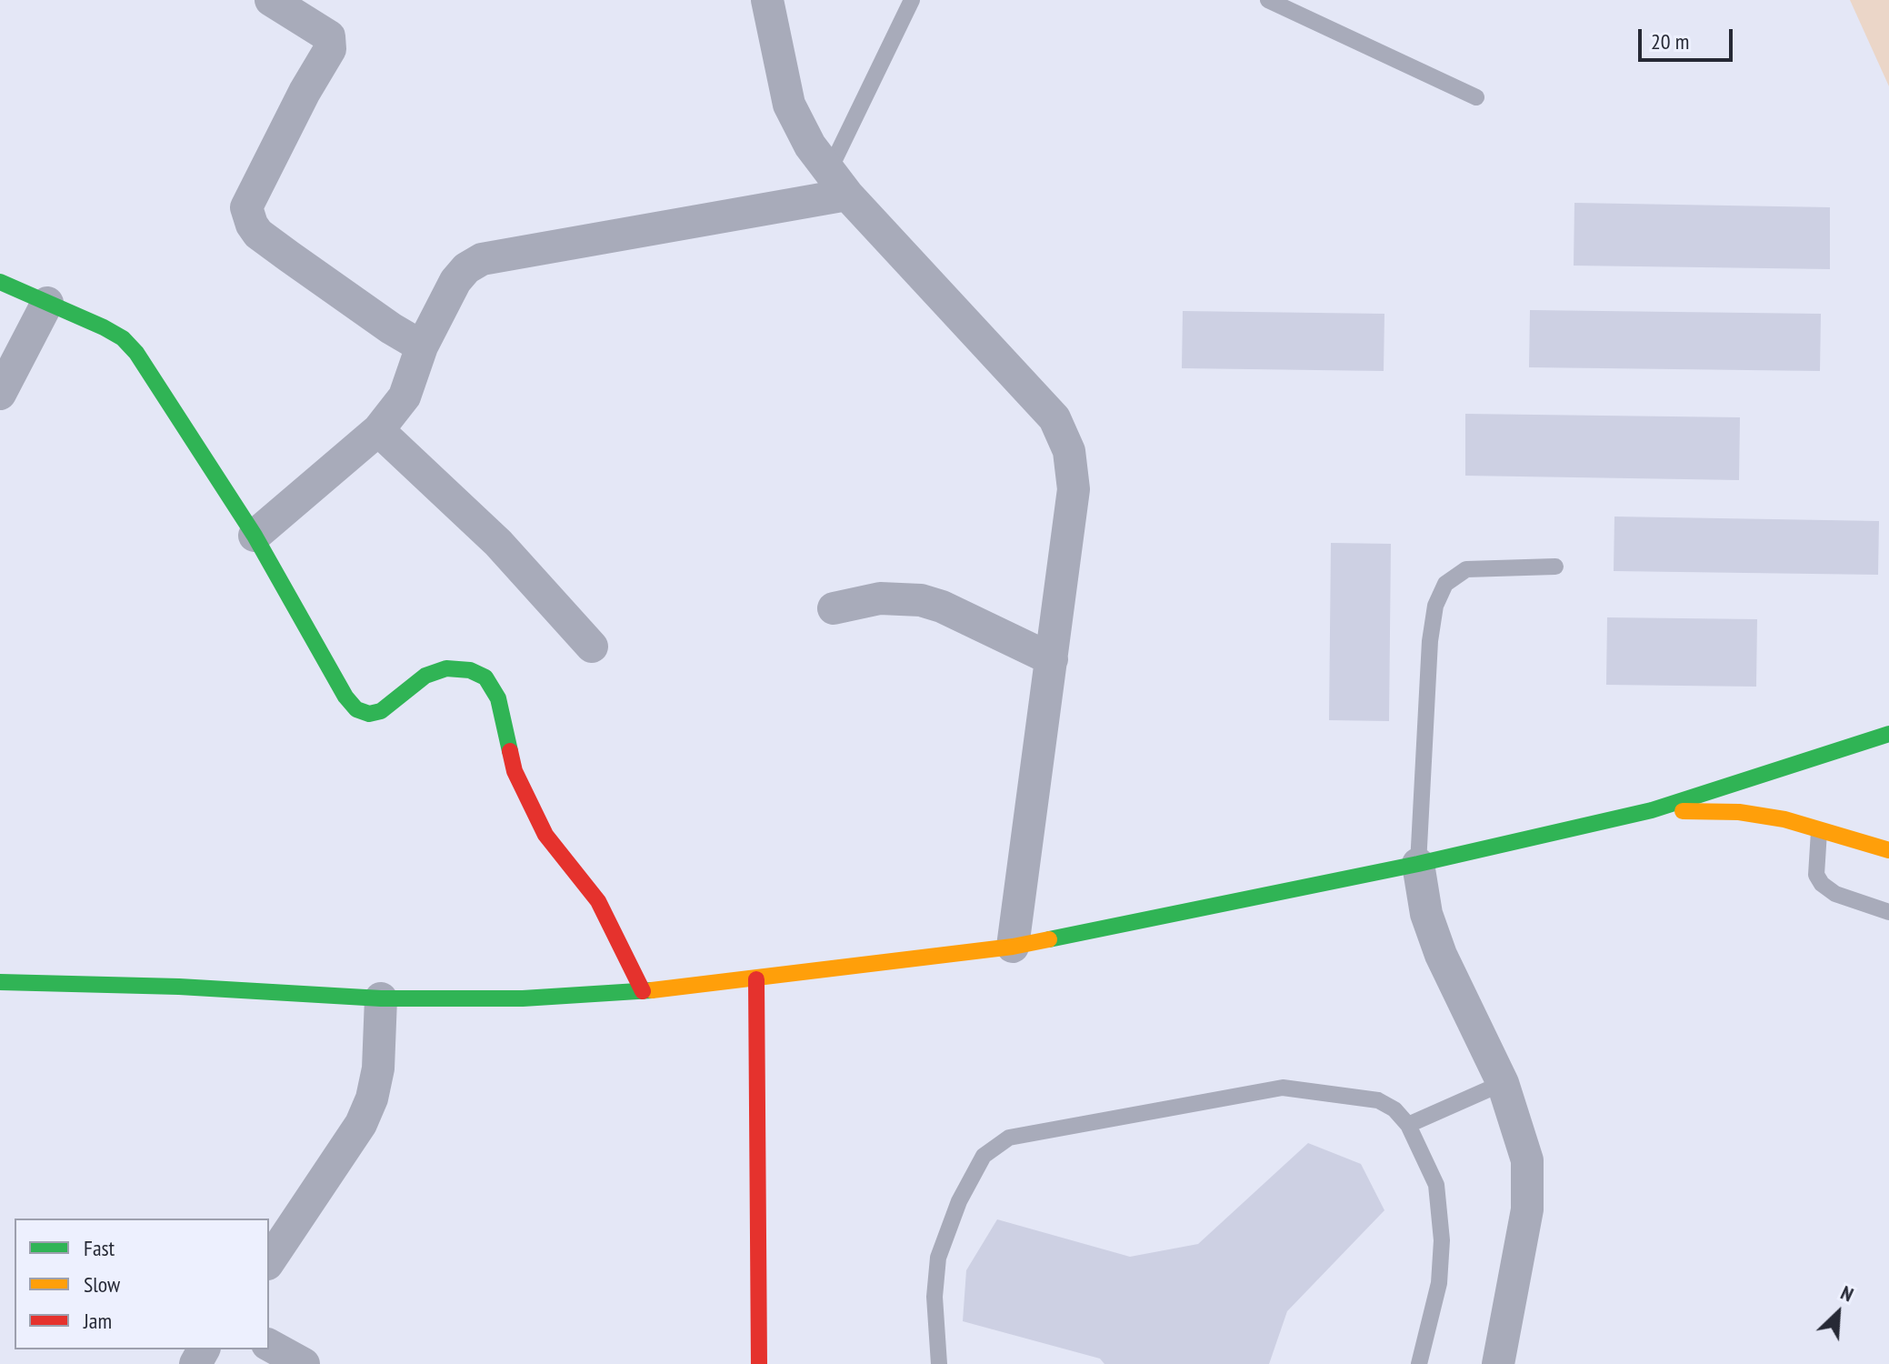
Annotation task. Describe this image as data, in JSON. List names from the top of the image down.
{
  "legend": ["Fast", "Slow", "Jam"],
  "scale_bar": "20 m",
  "north": "top right"
}
